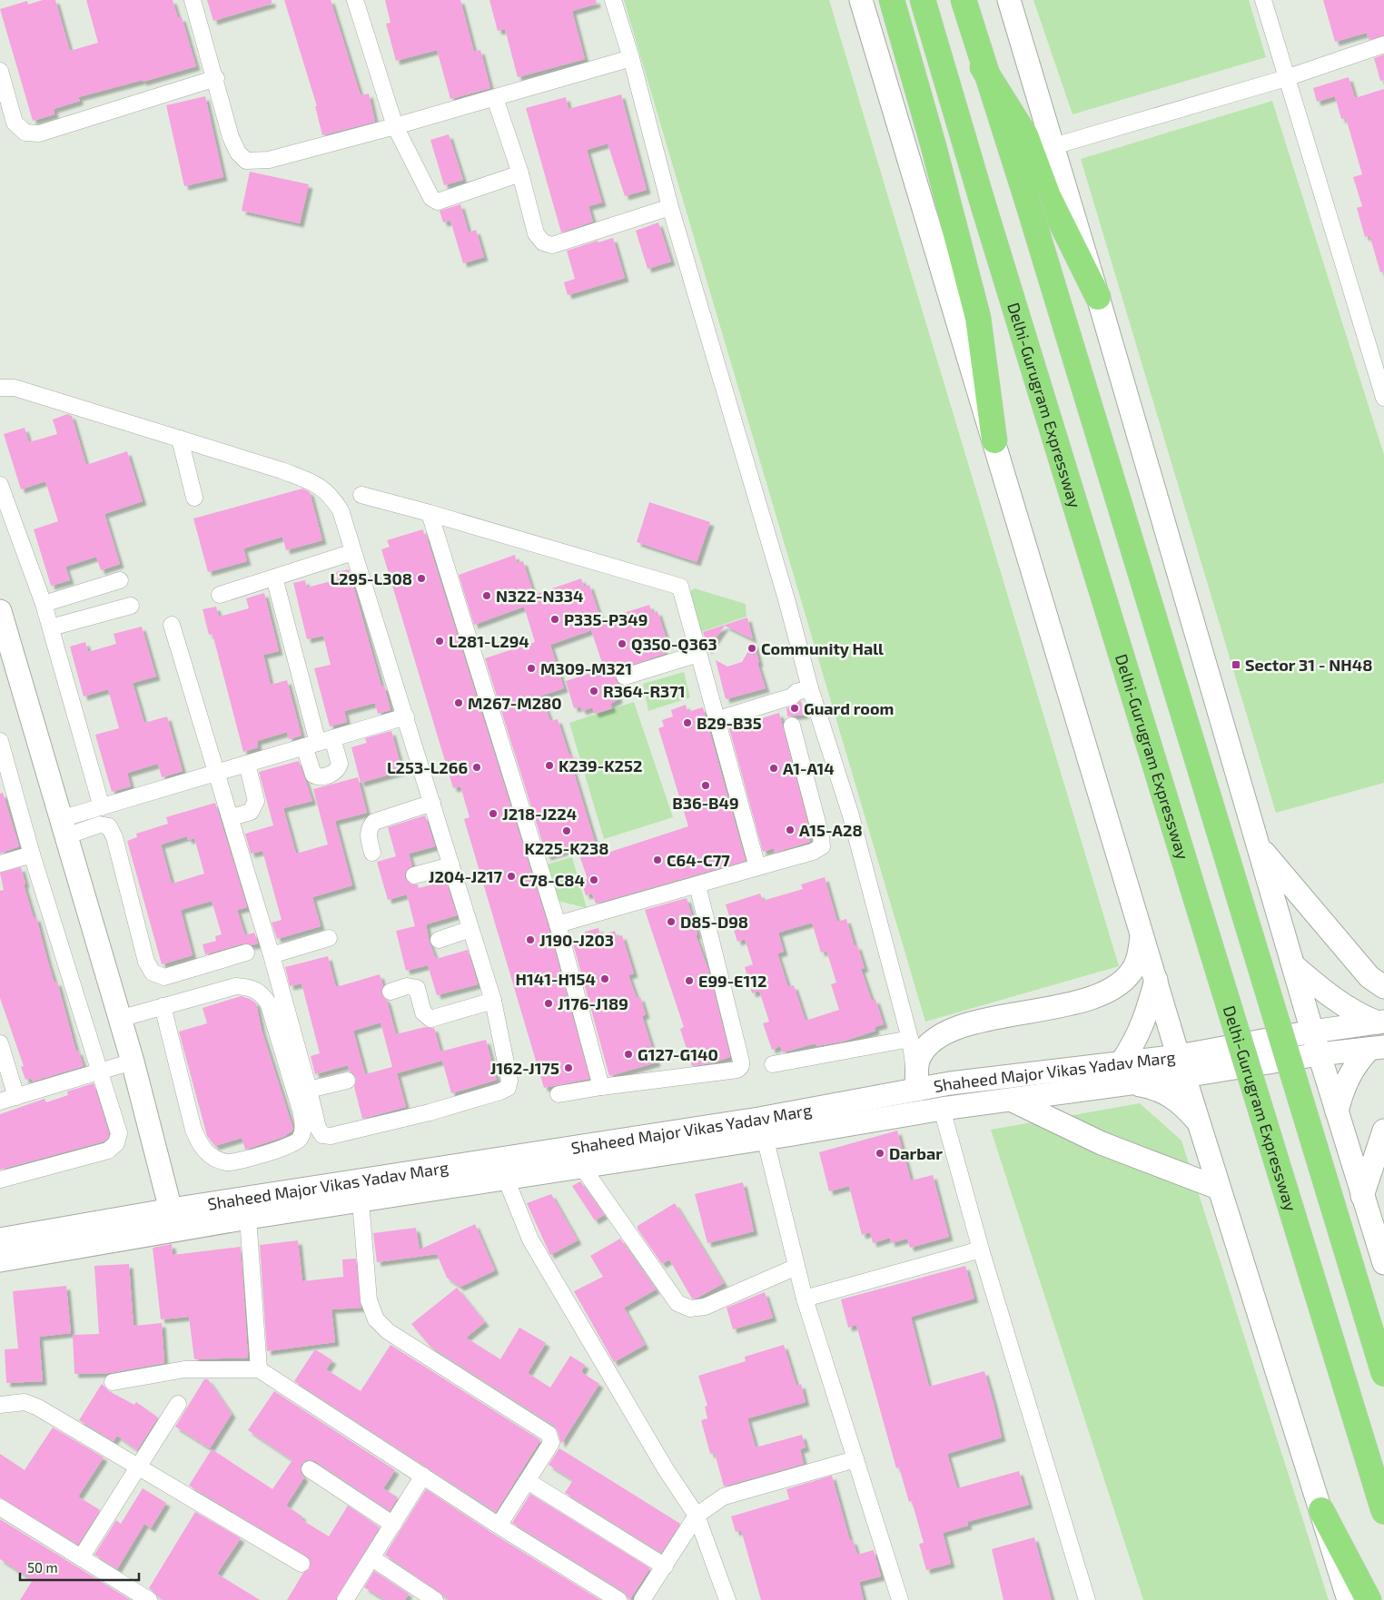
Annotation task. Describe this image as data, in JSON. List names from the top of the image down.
{
  "streets": {
    "highway": ["Delhi-Gurugram Expressway"],
    "main road": ["Shaheed Major Vikas Yadav Marg"]
  },
  "places": {
    "other": [
      "L295-L308",
      "N322-N334",
      "P335-P349",
      "L281-L294",
      "Q350-Q363",
      "Community Hall",
      "M309-M321",
      "R364-R371",
      "M267-M280",
      "Guard room",
      "B29-B35",
      "K239-K252",
      "L253-L266",
      "A1-A14",
      "B36-B49",
      "J218-J224",
      "A15-A28",
      "K225-K238",
      "C64-C77",
      "J204-J217",
      "C78-C84",
      "D85-D98",
      "J190-J203",
      "H141-H154",
      "E99-E112",
      "J176-J189",
      "G127-G140",
      "J162-J175",
      "Darbar"
    ],
    "transit": ["Sector 31 - NH48"]
  },
  "scale_bar": "50 m"
}
